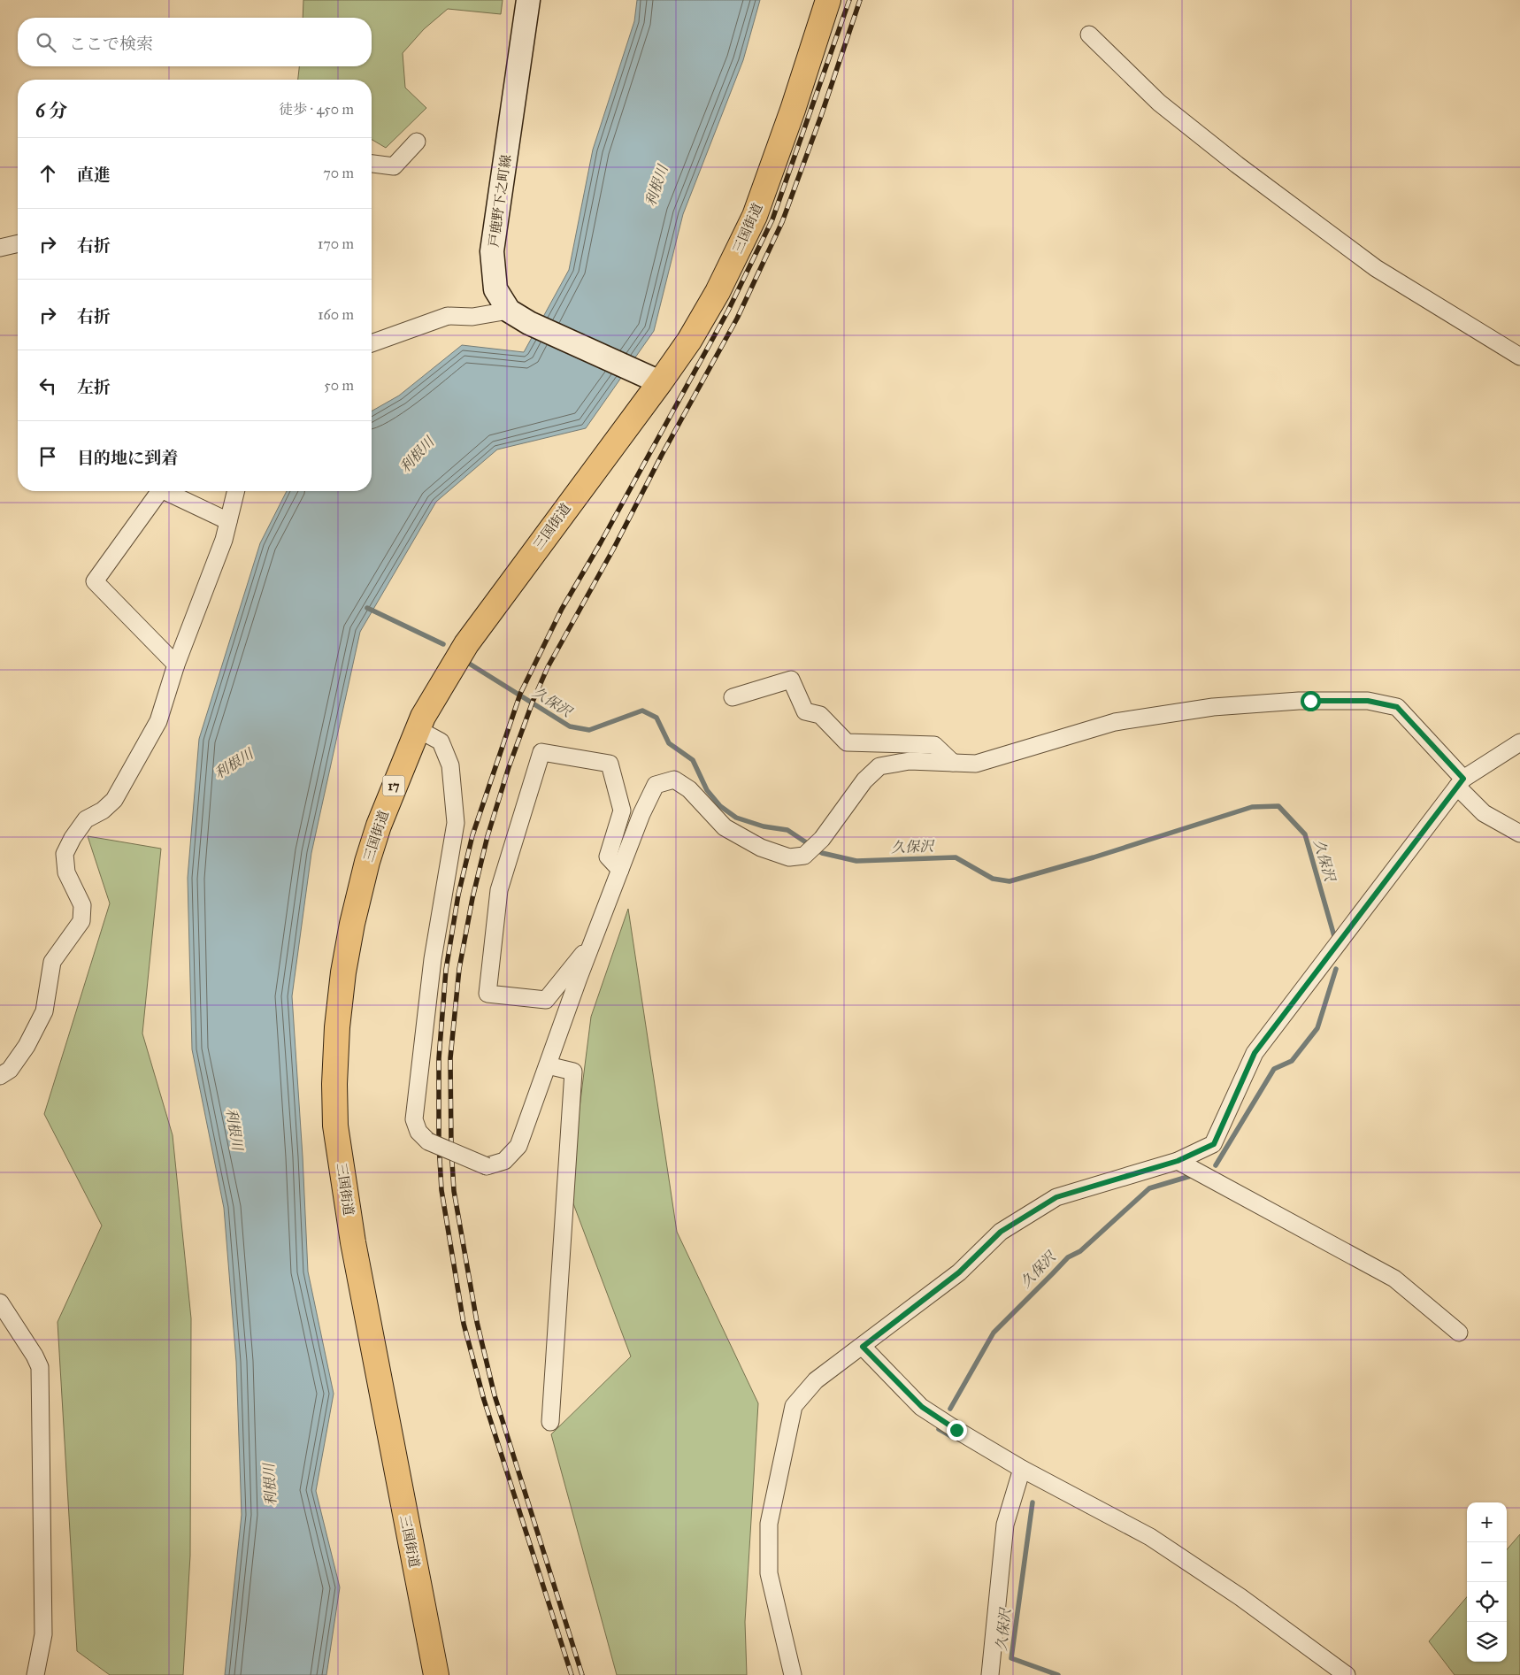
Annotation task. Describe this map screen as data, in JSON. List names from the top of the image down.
{
  "streets": {
    "highway": ["三国街道", "17"],
    "main road": ["戸鹿野下之町線"]
  },
  "crossings": [
    ["戸鹿野下之町線", "三国街道"]
  ],
  "water": ["利根川", "久保沢"],
  "page": {
    "search": "ここで検索",
    "heading": ["6 分", "徒歩 · 450 m"],
    "list": [
      ["直進", "70 m"],
      ["右折", "170 m"],
      ["右折", "160 m"],
      ["左折", "50 m"],
      "目的地に到着"
    ],
    "map_buttons": ["+", "−"]
  }
}
